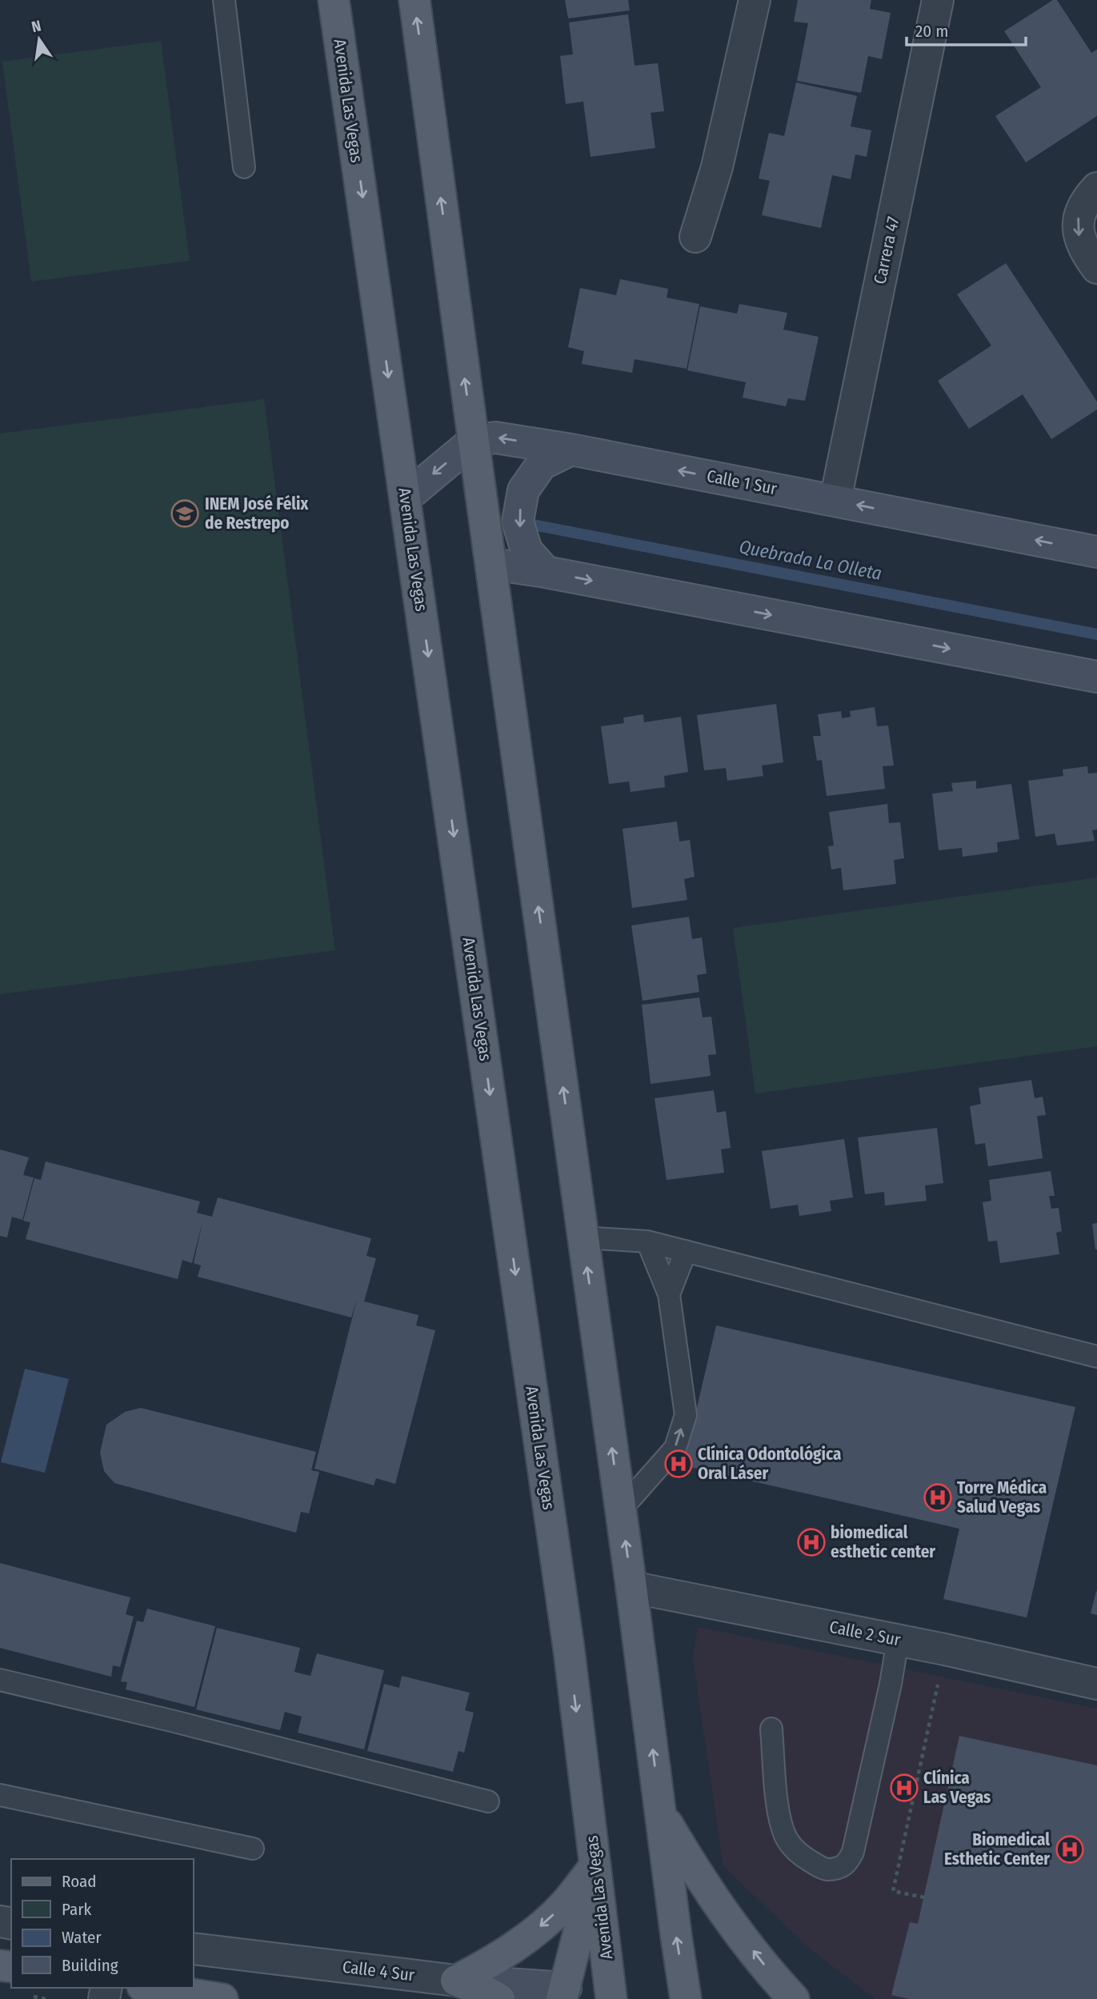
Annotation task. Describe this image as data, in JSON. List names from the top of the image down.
{
  "streets": {
    "main road": ["Avenida Las Vegas"],
    "street": [
      "Carrera 47",
      "Calle 1 Sur",
      "Calle 2 Sur",
      "Calle 4 Sur"
    ]
  },
  "crossings": [
    ["Carrera 47", "Calle 1 Sur"]
  ],
  "water": ["Quebrada La Olleta"],
  "places": {
    "school or university": ["INEM José Félix de Restrepo"],
    "hospital": [
      "Clínica Odontológica Oral Láser",
      "Torre Médica Salud Vegas",
      "biomedical esthetic center",
      "Clínica Las Vegas",
      "Biomedical Esthetic Center"
    ]
  },
  "legend": [
    "Road",
    "Park",
    "Water",
    "Building"
  ],
  "scale_bar": "20 m",
  "north": "top"
}
